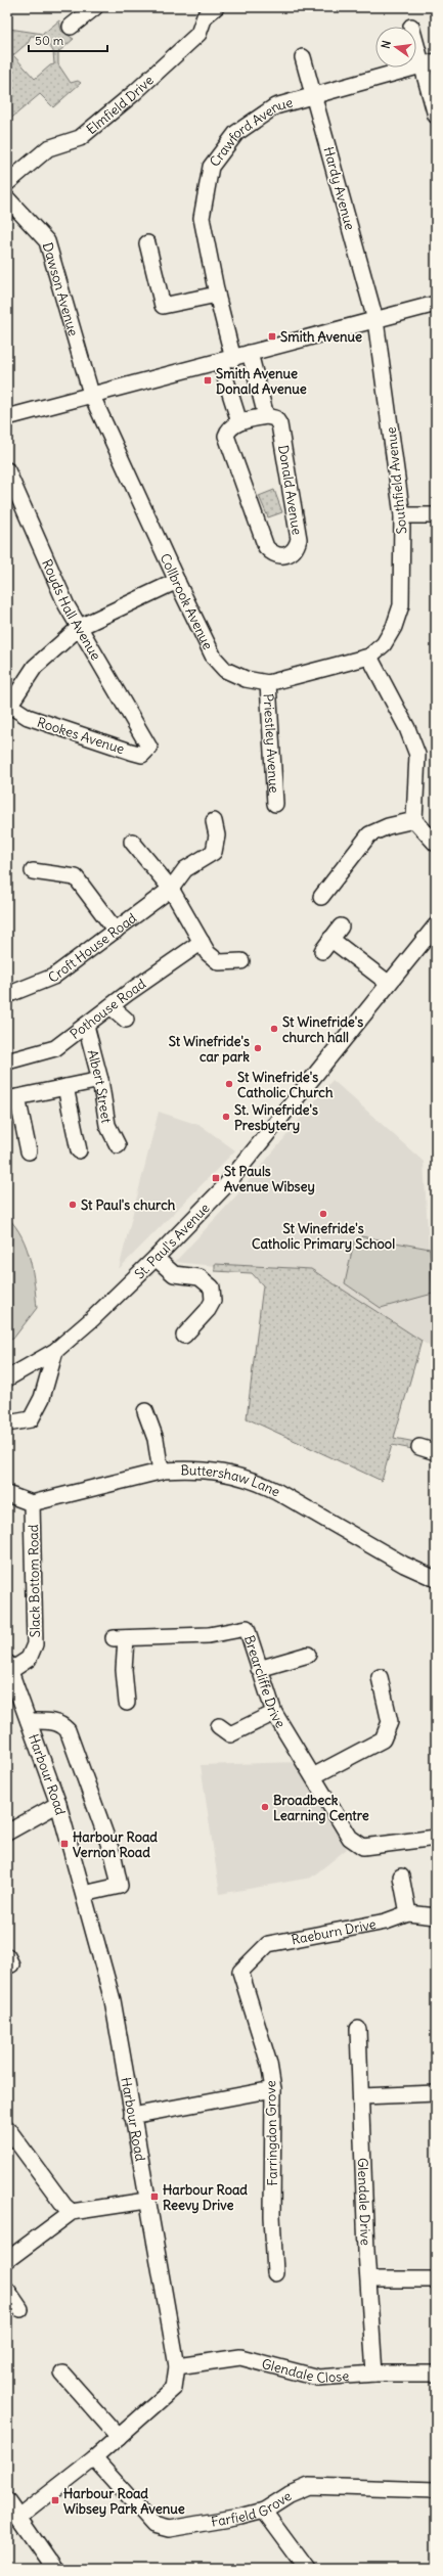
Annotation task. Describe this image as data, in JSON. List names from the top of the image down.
{
  "streets": {
    "street": [
      "Elmfield Drive",
      "Crawford Avenue",
      "Hardy Avenue",
      "Dawson Avenue",
      "Southfield Avenue",
      "Donald Avenue",
      "Collbrook Avenue",
      "Royds Hall Avenue",
      "Rookes Avenue",
      "Priestley Avenue",
      "Croft House Road",
      "Pothouse Road",
      "Albert Street",
      "St. Paul's Avenue",
      "Buttershaw Lane",
      "Slack Bottom Road",
      "Brearcliffe Drive",
      "Harbour Road",
      "Raeburn Drive",
      "Farringdon Grove",
      "Glendale Drive",
      "Glendale Close",
      "Farfield Grove"
    ]
  },
  "crossings": [
    ["Crawford Avenue", "Hardy Avenue"],
    ["Hardy Avenue", "Southfield Avenue"],
    ["Dawson Avenue", "Collbrook Avenue"],
    ["Southfield Avenue", "Collbrook Avenue"],
    ["Collbrook Avenue", "Priestley Avenue"],
    ["Royds Hall Avenue", "Rookes Avenue"],
    ["Pothouse Road", "Albert Street"],
    ["Buttershaw Lane", "Slack Bottom Road"],
    ["Slack Bottom Road", "Harbour Road"],
    ["Harbour Road", "Glendale Close"],
    ["Harbour Road", "Farfield Grove"],
    ["Raeburn Drive", "Farringdon Grove"],
    ["Glendale Drive", "Glendale Close"]
  ],
  "places": {
    "transit": [
      "Smith Avenue",
      "Smith Avenue Donald Avenue",
      "St Pauls Avenue Wibsey",
      "Harbour Road Vernon Road",
      "Harbour Road Reevy Drive",
      "Harbour Road Wibsey Park Avenue"
    ],
    "other": [
      "St Winefride's church hall",
      "St Winefride's car park",
      "St Winefride's Catholic Church",
      "St. Winefride's Presbytery",
      "St Paul's church",
      "St Winefride's Catholic Primary School",
      "Broadbeck Learning Centre"
    ]
  },
  "scale_bar": "50 m",
  "north": "left"
}
